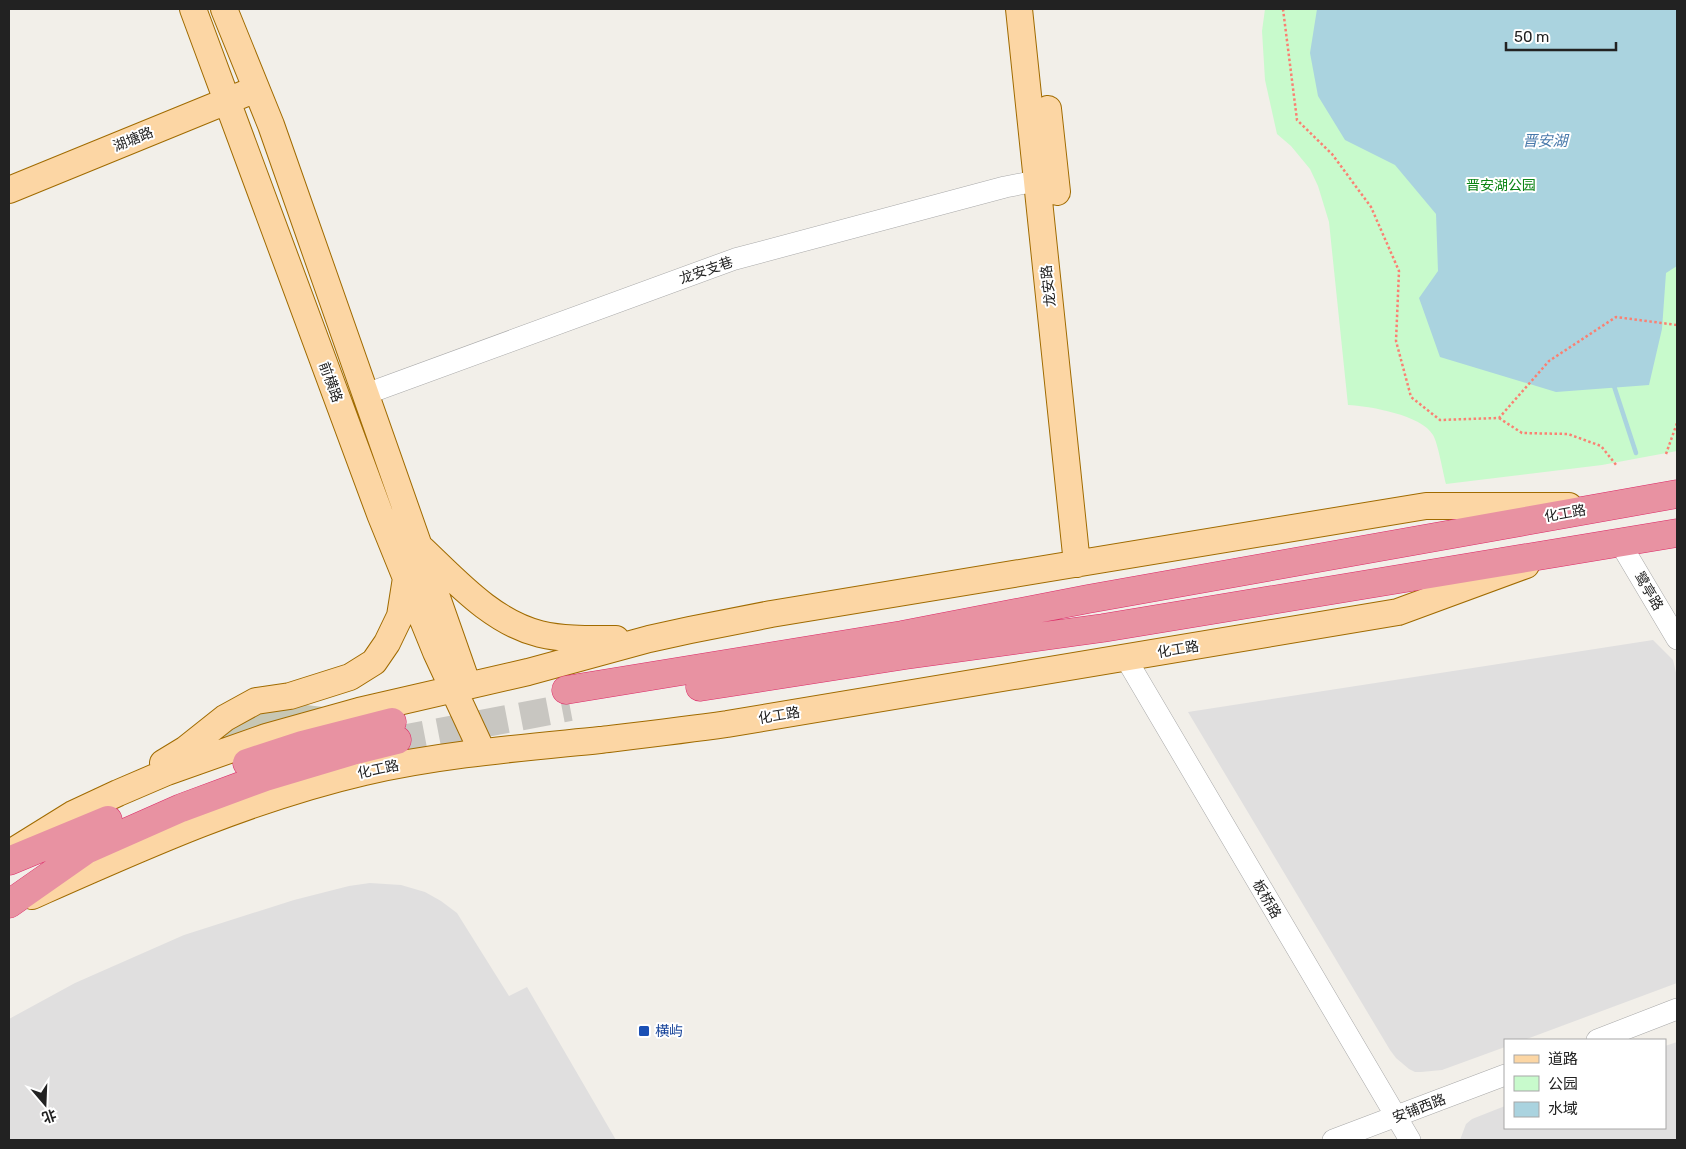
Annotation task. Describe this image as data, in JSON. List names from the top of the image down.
{
  "streets": {
    "highway": ["化工路"],
    "main road": ["湖塘路", "龙安路", "前横路"],
    "street": [
      "龙安支巷",
      "鹭亭路",
      "板桥路",
      "安铺西路"
    ]
  },
  "crossings": [
    ["湖塘路", "前横路"],
    ["龙安支巷", "龙安路"],
    ["龙安支巷", "前横路"],
    ["前横路", "化工路"],
    ["化工路", "鹭亭路"],
    ["化工路", "板桥路"],
    ["板桥路", "安铺西路"]
  ],
  "water": ["晋安湖"],
  "parks": ["晋安湖公园"],
  "places": {
    "transit": ["横屿"]
  },
  "legend": ["道路", "公园", "水域"],
  "scale_bar": "50 m",
  "north": "bottom"
}
